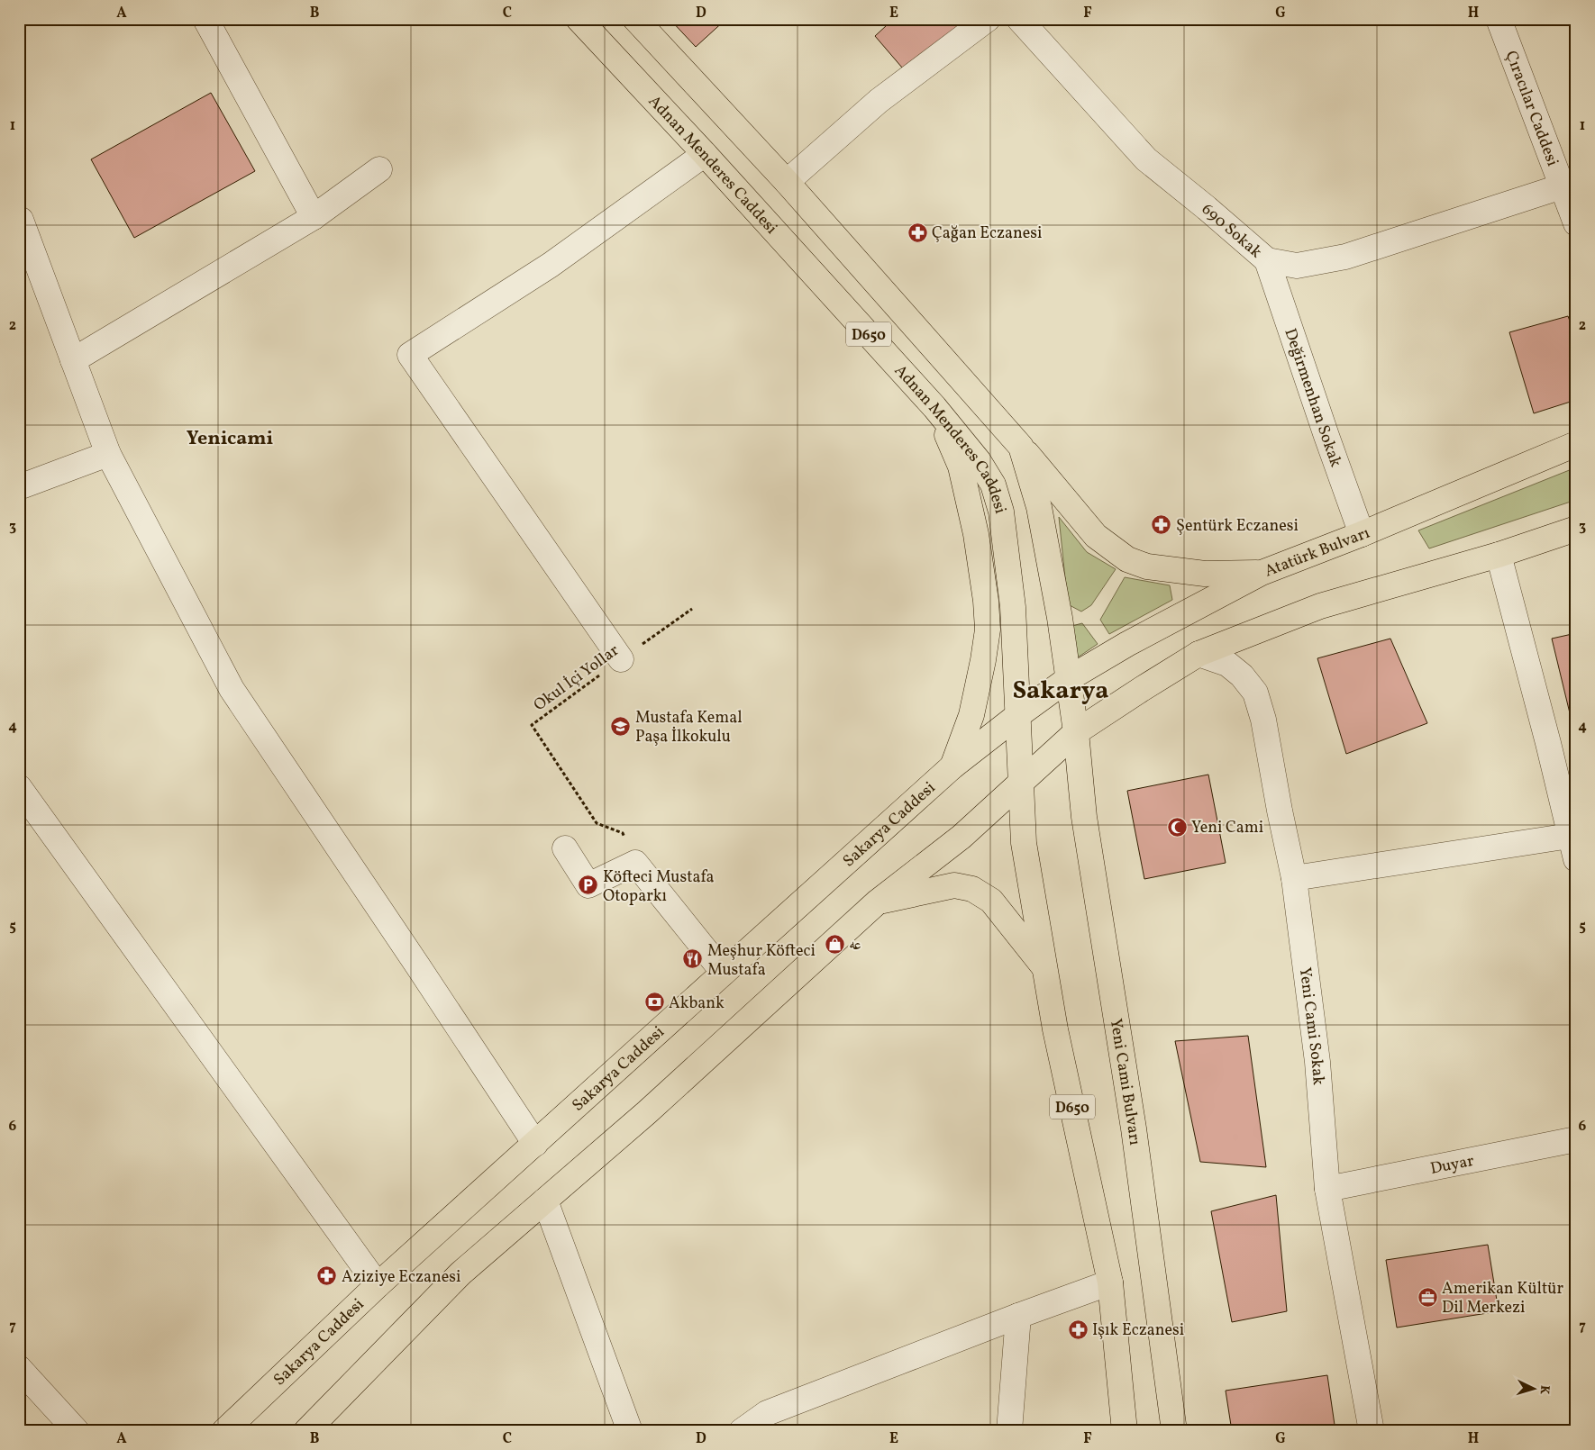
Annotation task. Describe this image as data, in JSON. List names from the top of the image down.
{
  "streets": {
    "main road": [
      "Adnan Menderes Caddesi",
      "D650",
      "Atatürk Bulvarı",
      "Sakarya Caddesi",
      "Yeni Cami Bulvarı"
    ],
    "street": [
      "Çıracılar Caddesi",
      "690 Sokak",
      "Değirmenhan Sokak",
      "Yeni Cami Sokak",
      "Duyar"
    ],
    "path": ["Okul İçi Yollar"]
  },
  "crossings": [
    ["Çıracılar Caddesi", "690 Sokak"],
    ["Adnan Menderes Caddesi", "D650"],
    ["Adnan Menderes Caddesi", "Atatürk Bulvarı"],
    ["Adnan Menderes Caddesi", "Sakarya Caddesi"],
    ["690 Sokak", "Değirmenhan Sokak"],
    ["Değirmenhan Sokak", "Atatürk Bulvarı"],
    ["Atatürk Bulvarı", "Sakarya Caddesi"],
    ["Atatürk Bulvarı", "Yeni Cami Bulvarı"],
    ["Yeni Cami Sokak", "Duyar"]
  ],
  "districts": ["Yenicami", "Sakarya"],
  "places": {
    "pharmacy": [
      "Çağan Eczanesi",
      "Şentürk Eczanesi",
      "Aziziye Eczanesi",
      "Işık Eczanesi"
    ],
    "school or university": ["Mustafa Kemal Paşa İlkokulu"],
    "mosque": ["Yeni Cami"],
    "parking": ["Köfteci Mustafa Otoparkı"],
    "shop": ["عه"],
    "restaurant": ["Meşhur Köfteci Mustafa"],
    "bank": ["Akbank"],
    "office": ["Amerikan Kültür Dil Merkezi"]
  },
  "north": "right",
  "grid": {
    "columns": [
      "A",
      "B",
      "C",
      "D",
      "E",
      "F",
      "G",
      "H"
    ],
    "rows": [
      "1",
      "2",
      "3",
      "4",
      "5",
      "6",
      "7"
    ]
  }
}
